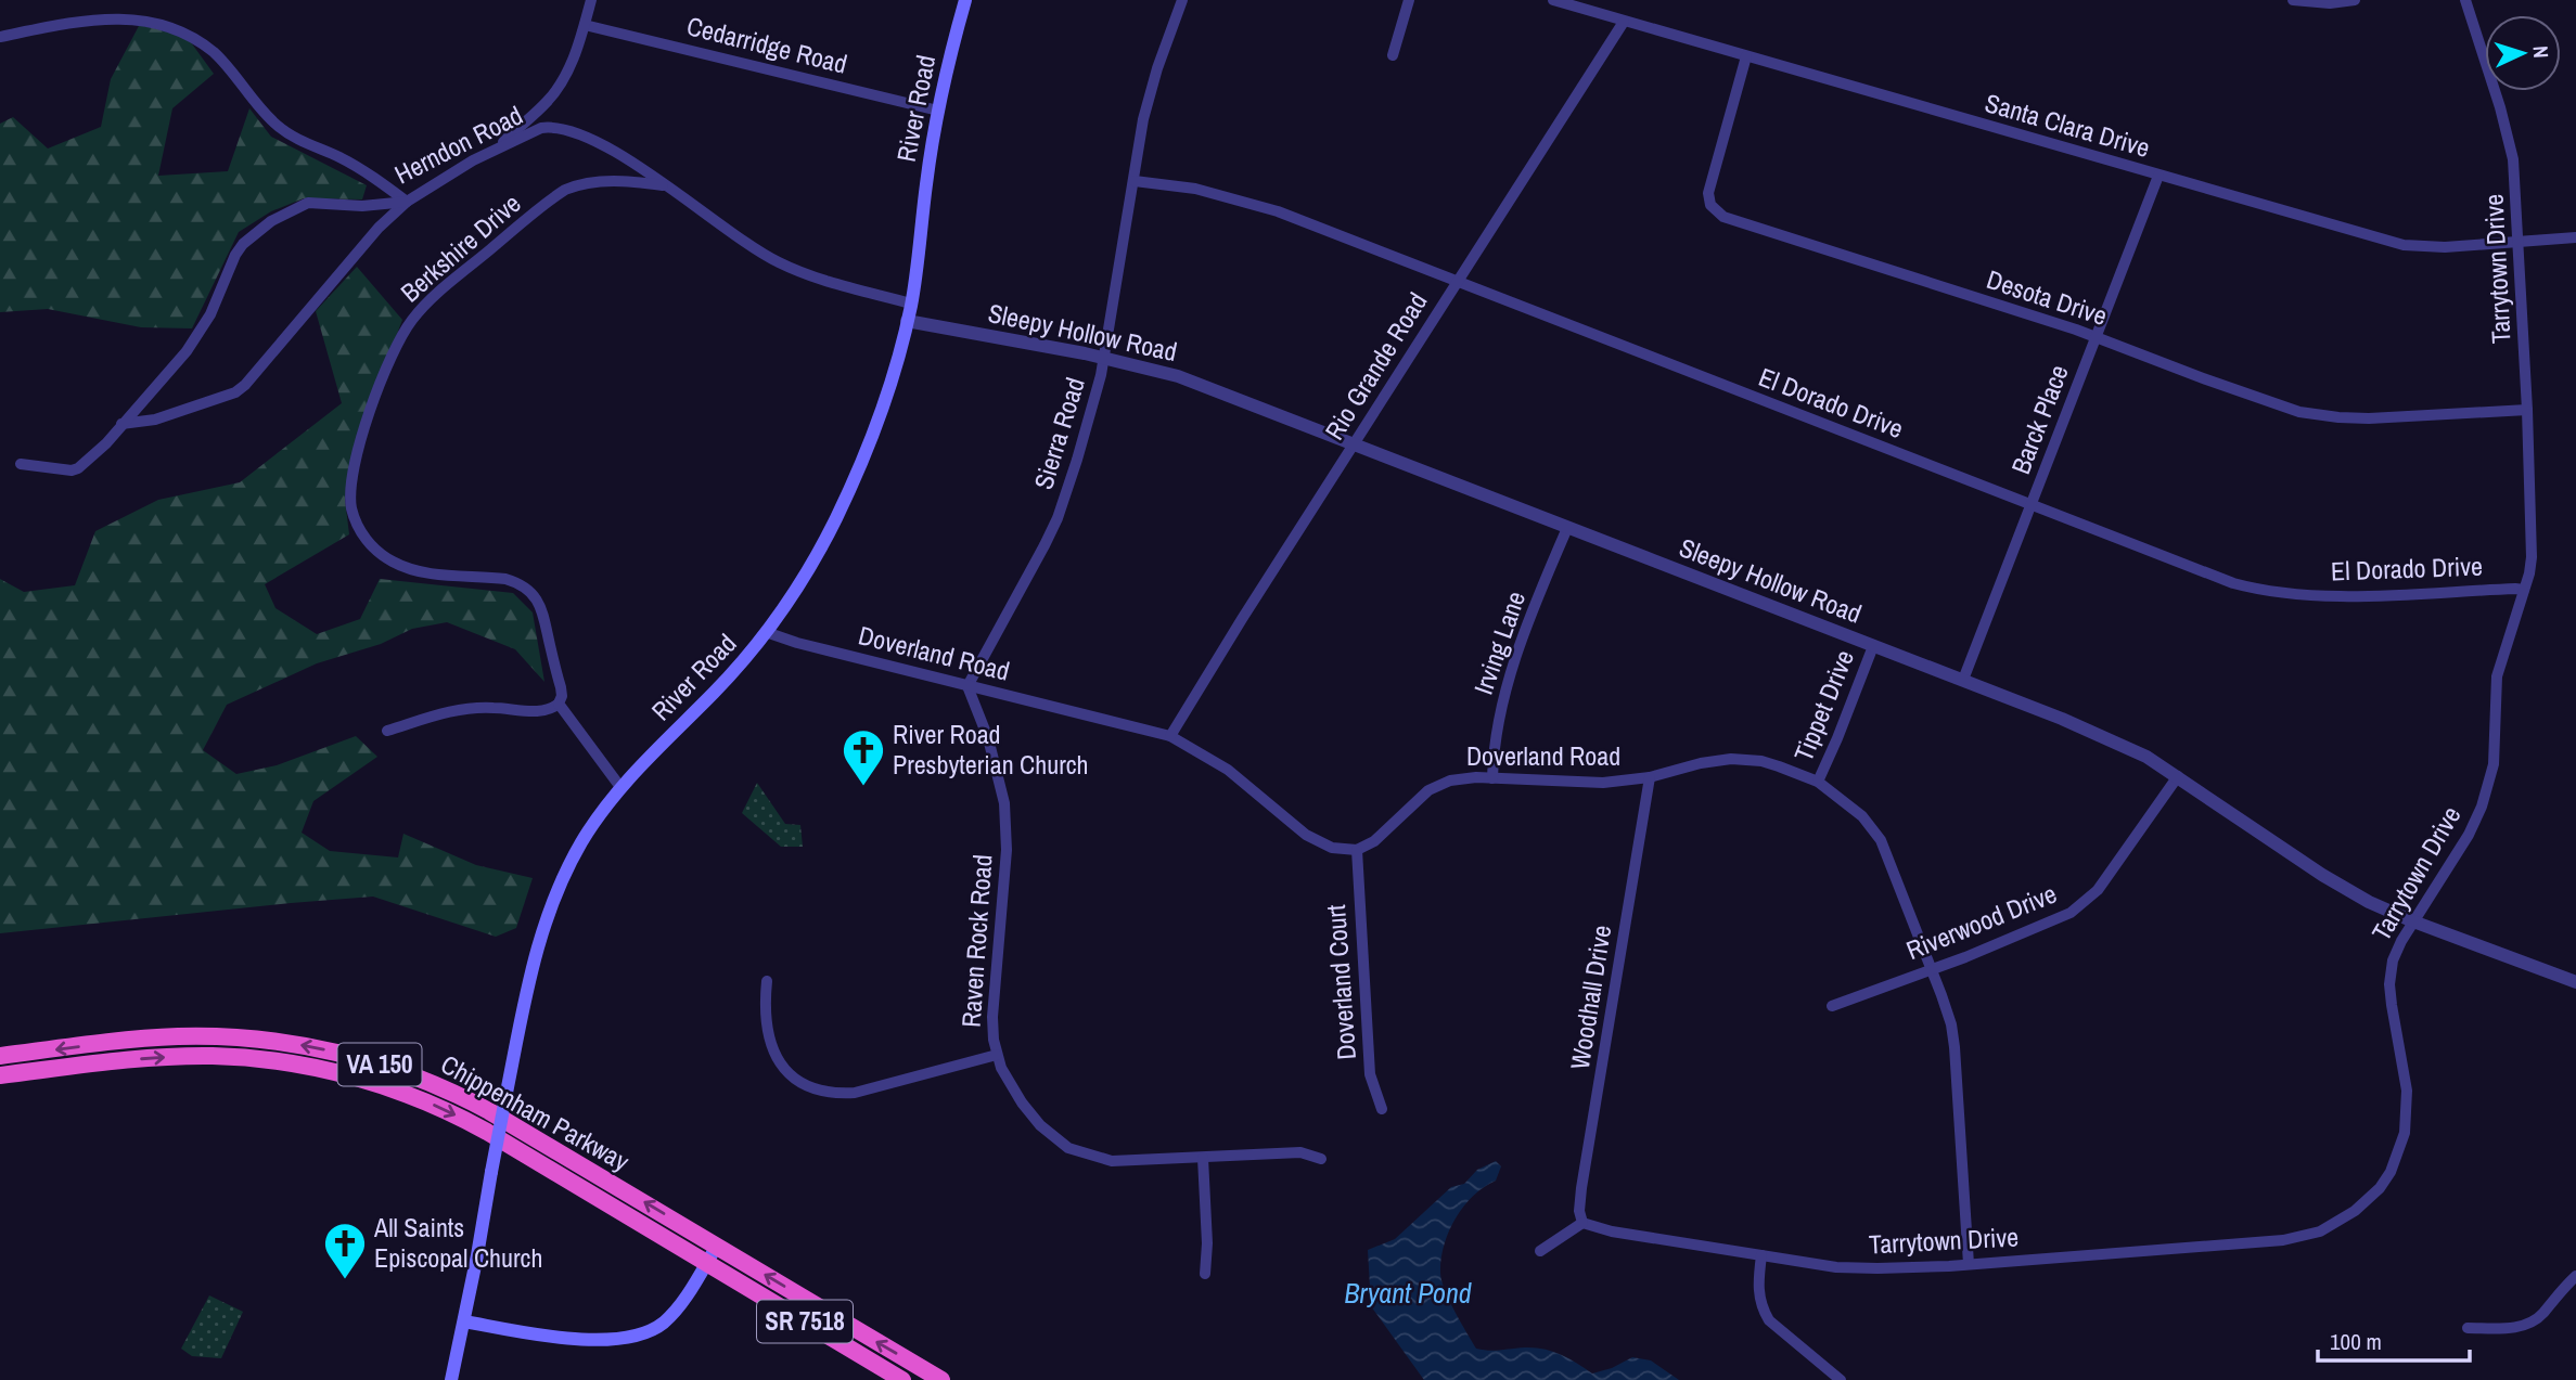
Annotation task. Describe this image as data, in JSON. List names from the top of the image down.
{
  "streets": {
    "highway": ["VA 150", "Chippenham Parkway", "SR 7518"],
    "main road": ["River Road"],
    "street": [
      "Cedarridge Road",
      "Santa Clara Drive",
      "Herndon Road",
      "Berkshire Drive",
      "Tarrytown Drive",
      "Desota Drive",
      "Sleepy Hollow Road",
      "Rio Grande Road",
      "El Dorado Drive",
      "Barck Place",
      "Sierra Road",
      "Irving Lane",
      "Doverland Road",
      "Tippet Drive",
      "Riverwood Drive",
      "Raven Rock Road",
      "Doverland Court",
      "Woodhall Drive"
    ]
  },
  "crossings": [
    ["Cedarridge Road", "River Road"],
    ["River Road", "Herndon Road"],
    ["River Road", "Sleepy Hollow Road"],
    ["River Road", "Doverland Road"],
    ["Santa Clara Drive", "Tarrytown Drive"],
    ["Santa Clara Drive", "Desota Drive"],
    ["Santa Clara Drive", "Rio Grande Road"],
    ["Santa Clara Drive", "Barck Place"],
    ["Herndon Road", "Berkshire Drive"],
    ["Tarrytown Drive", "Desota Drive"],
    ["Tarrytown Drive", "Sleepy Hollow Road"],
    ["Tarrytown Drive", "El Dorado Drive"],
    ["Tarrytown Drive", "Doverland Road"],
    ["Tarrytown Drive", "Woodhall Drive"],
    ["Desota Drive", "Barck Place"],
    ["Sleepy Hollow Road", "Rio Grande Road"],
    ["Sleepy Hollow Road", "Barck Place"],
    ["Sleepy Hollow Road", "Sierra Road"],
    ["Sleepy Hollow Road", "Irving Lane"],
    ["Sleepy Hollow Road", "Tippet Drive"],
    ["Sleepy Hollow Road", "Riverwood Drive"],
    ["Rio Grande Road", "El Dorado Drive"],
    ["Rio Grande Road", "Doverland Road"],
    ["El Dorado Drive", "Barck Place"],
    ["El Dorado Drive", "Sierra Road"],
    ["Sierra Road", "Doverland Road"],
    ["Sierra Road", "Raven Rock Road"],
    ["Irving Lane", "Doverland Road"],
    ["Doverland Road", "Tippet Drive"],
    ["Doverland Road", "Riverwood Drive"],
    ["Doverland Road", "Raven Rock Road"],
    ["Doverland Road", "Doverland Court"],
    ["Doverland Road", "Woodhall Drive"],
    ["Chippenham Parkway", "SR 7518"]
  ],
  "water": ["Bryant Pond"],
  "places": {
    "church": ["River Road Presbyterian Church", "All Saints Episcopal Church"]
  },
  "scale_bar": "100 m",
  "north": "right"
}
